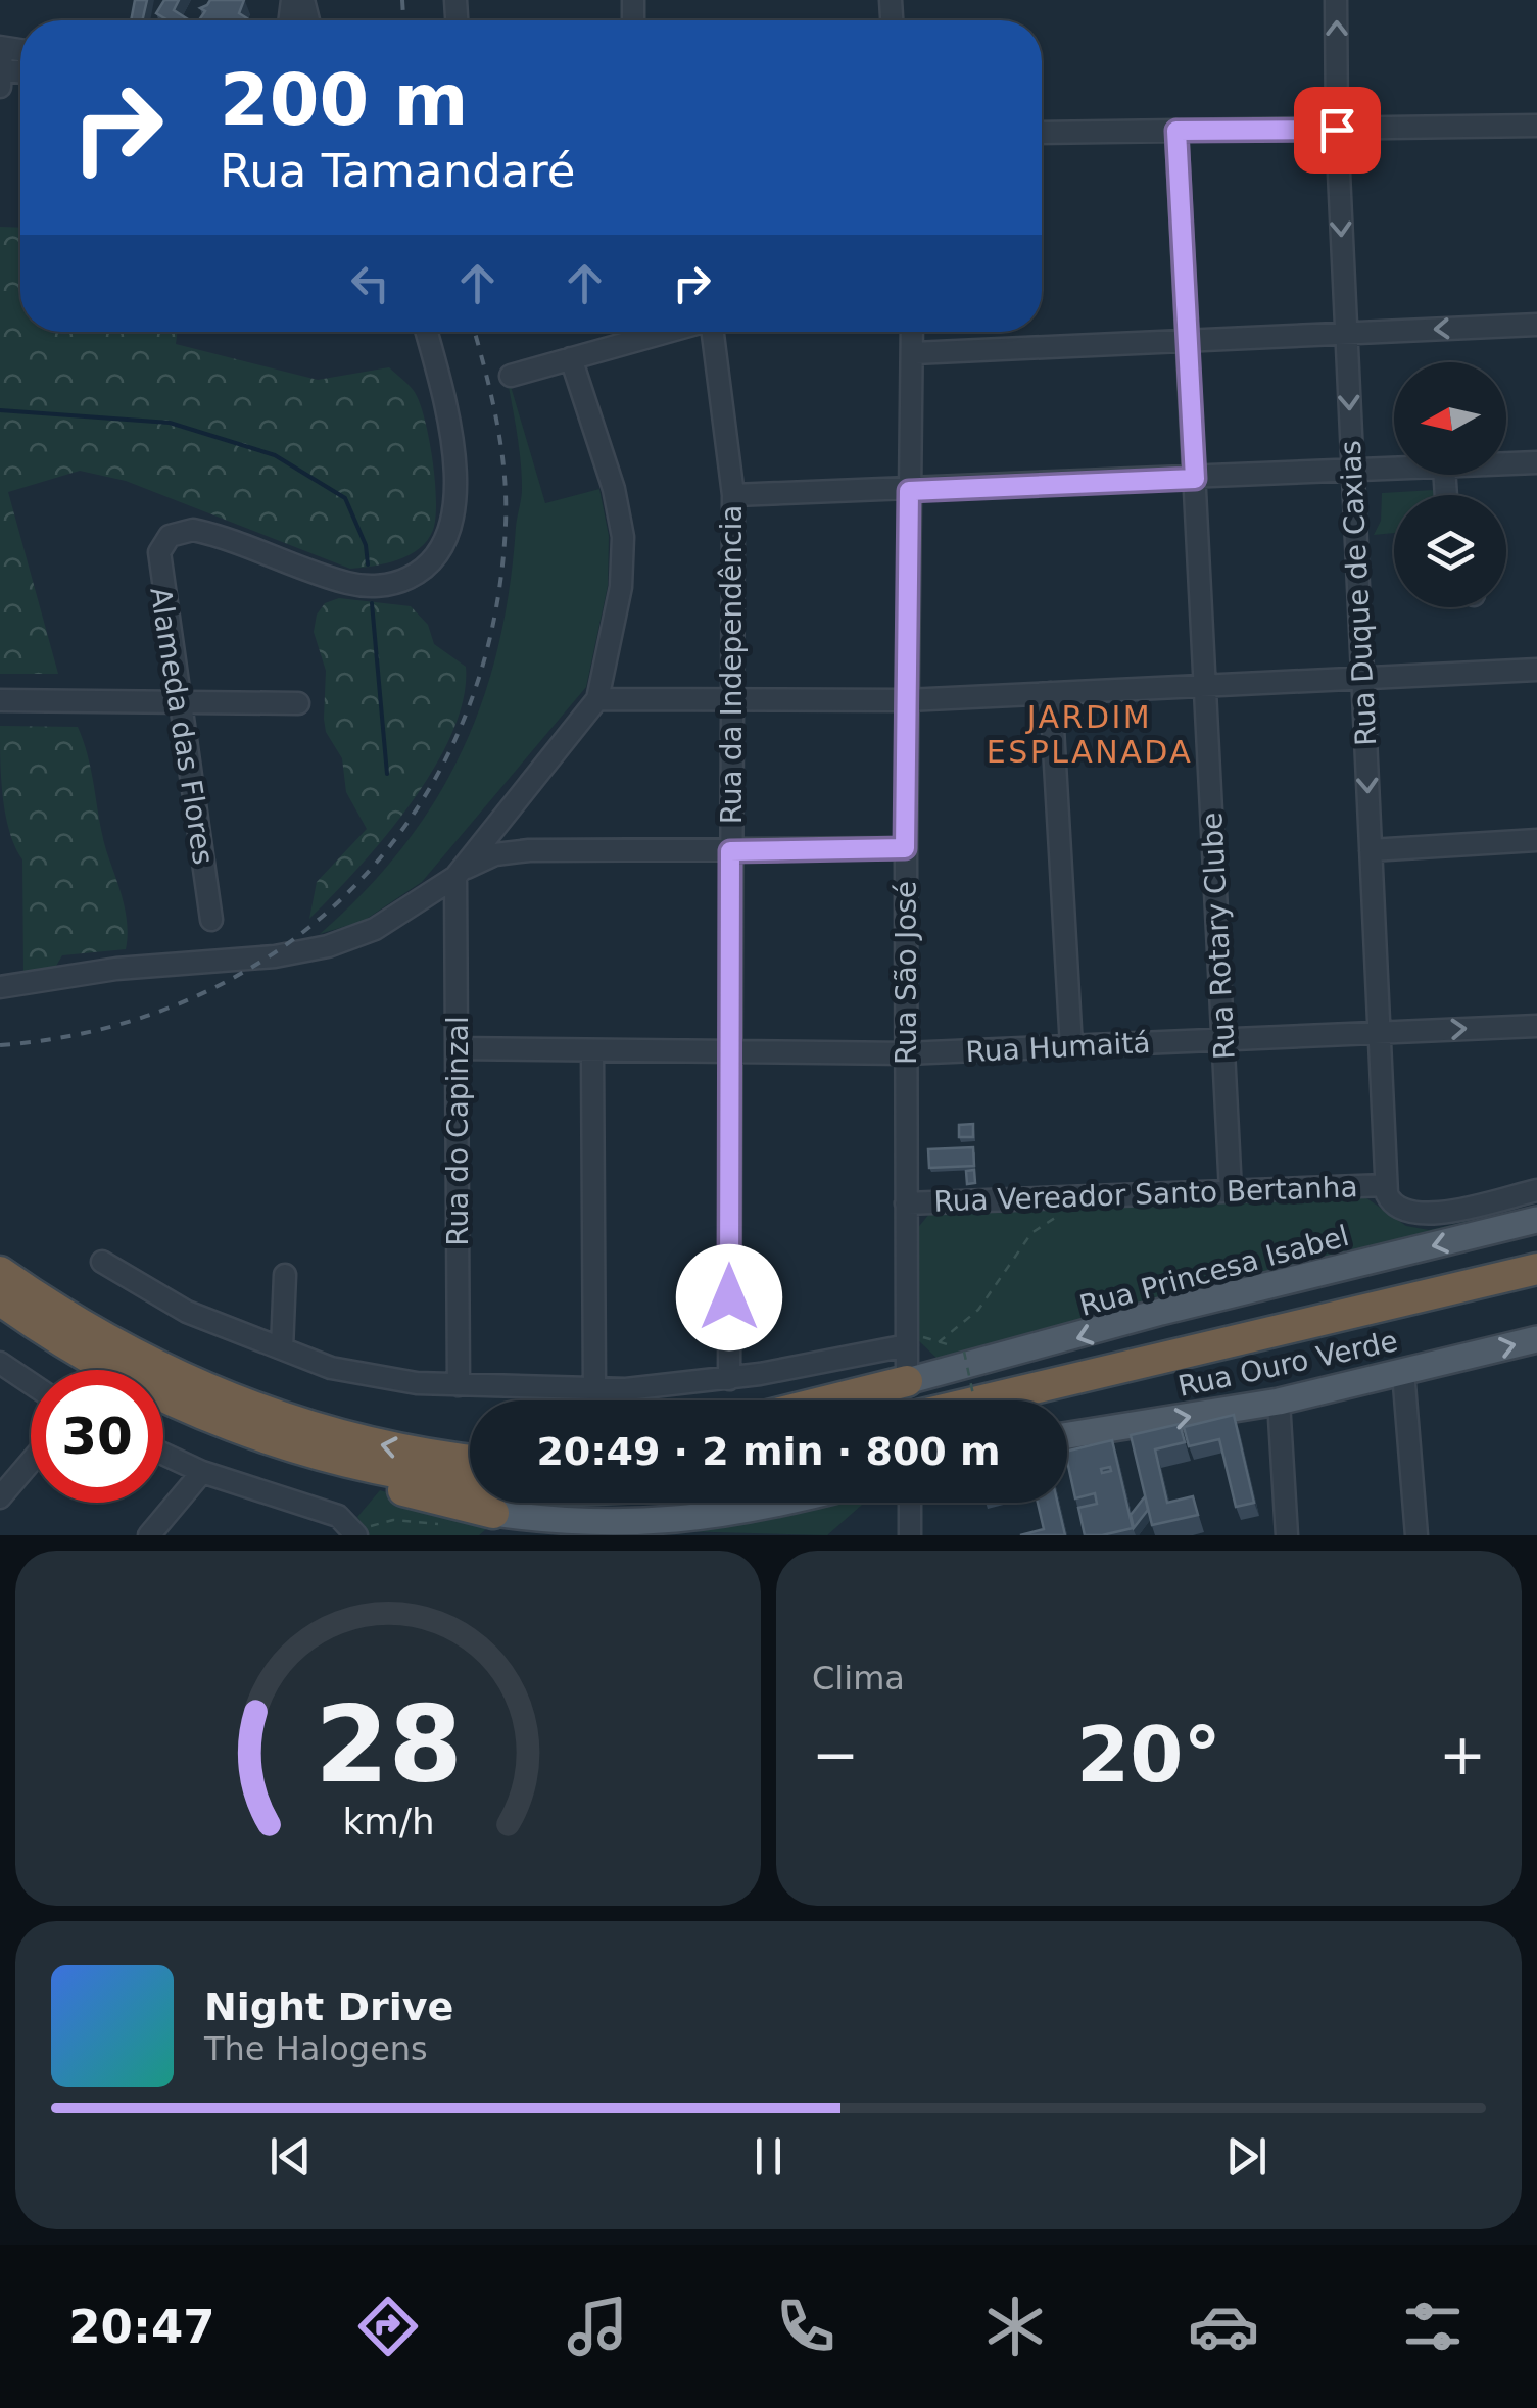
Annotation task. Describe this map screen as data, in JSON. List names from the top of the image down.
{
  "streets": {
    "main road": ["Rua Princesa Isabel", "Rua Ouro Verde"],
    "street": [
      "Rua Duque de Caxias",
      "Rua da Independência",
      "Alameda das Flores",
      "Rua Rotary Clube",
      "Rua São José",
      "Rua Humaitá",
      "Rua do Capinzal",
      "Rua Vereador Santo Bertanha"
    ]
  },
  "crossings": [
    ["Rua Duque de Caxias", "Rua Humaitá"],
    ["Rua Duque de Caxias", "Rua Vereador Santo Bertanha"],
    ["Rua da Independência", "Rua Humaitá"],
    ["Rua Rotary Clube", "Rua Humaitá"],
    ["Rua Rotary Clube", "Rua Vereador Santo Bertanha"],
    ["Rua São José", "Rua Humaitá"],
    ["Rua São José", "Rua Vereador Santo Bertanha"],
    ["Rua São José", "Rua Princesa Isabel"],
    ["Rua Humaitá", "Rua do Capinzal"]
  ],
  "one_way": ["Rua Princesa Isabel", "Rua Ouro Verde"],
  "districts": ["JARDIM ESPLANADA"],
  "north": "left",
  "page": {
    "turn": ["200 m", "Rua Tamandaré"],
    "limit": "30",
    "trip": "20:49 · 2 min · 800 m",
    "tile": "Clima",
    "heat": ["−", "20°", "+"],
    "song": ["Night Drive", "The Halogens"],
    "tabs": "20:47",
    "gauge": ["28", "km/h"]
  }
}
